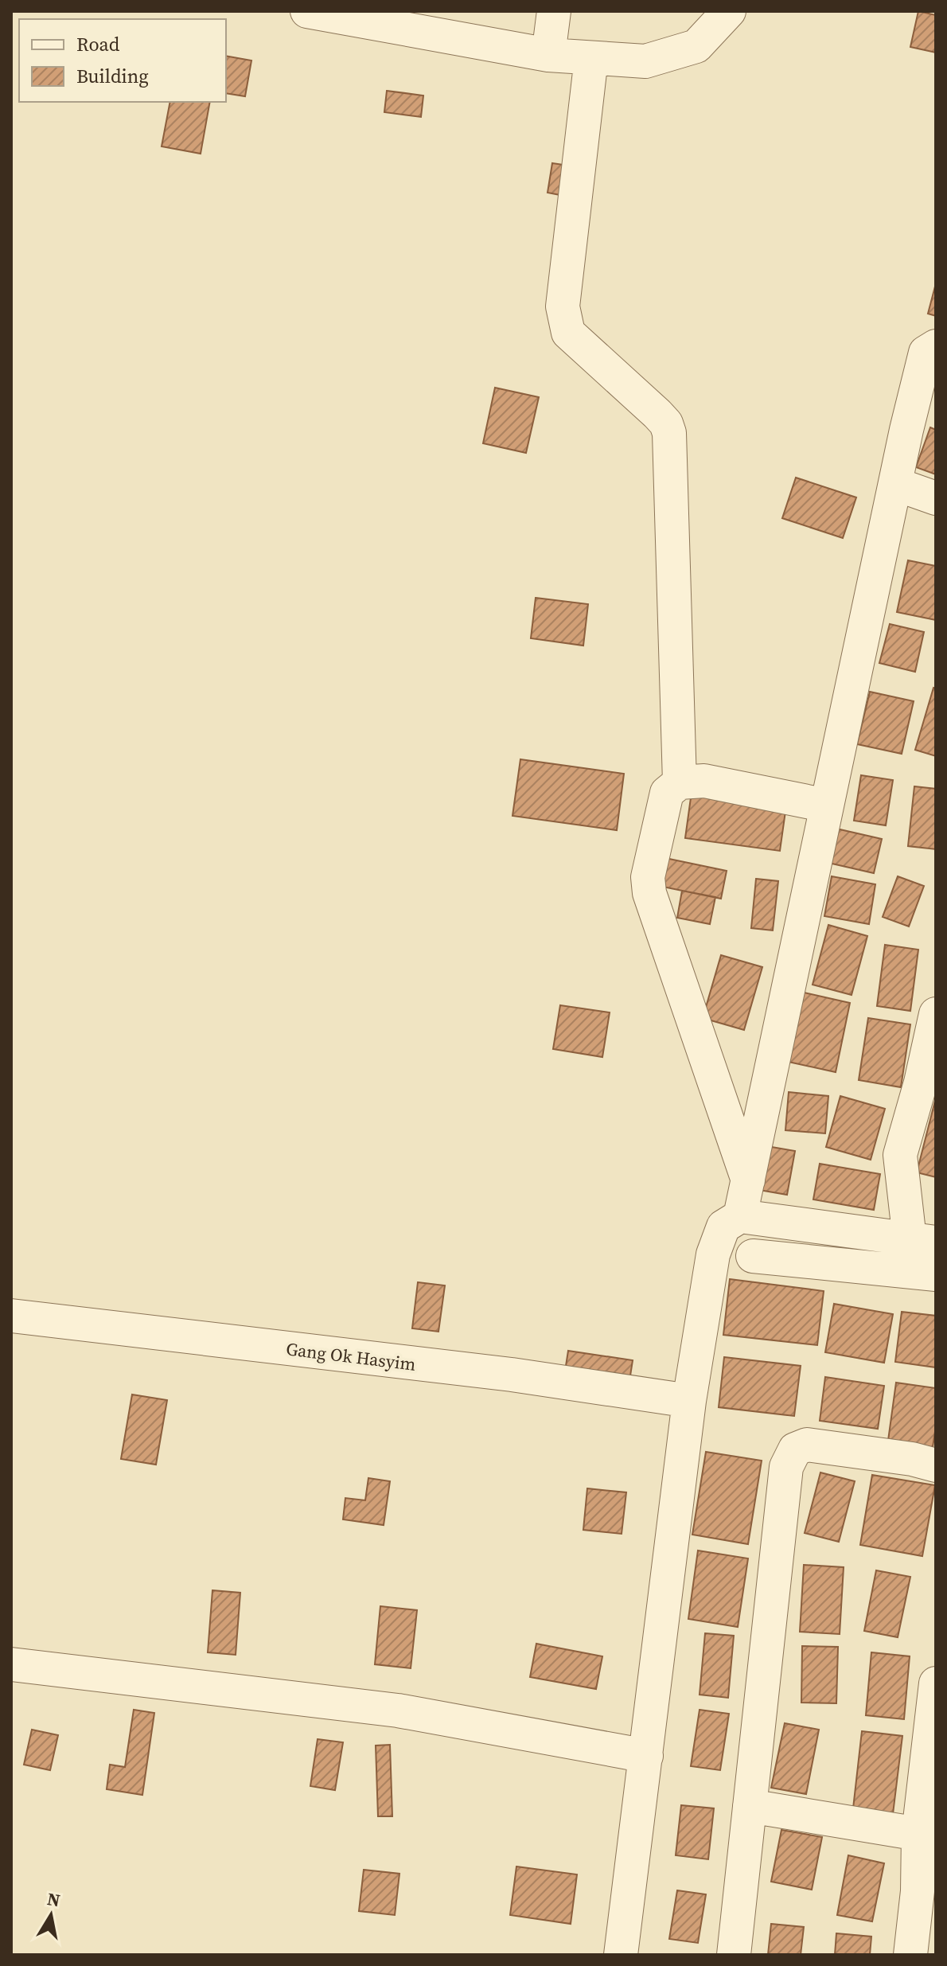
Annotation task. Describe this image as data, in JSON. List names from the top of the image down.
{
  "streets": {
    "street": ["Gang Ok Hasyim"]
  },
  "legend": ["Road", "Building"],
  "north": "top"
}
